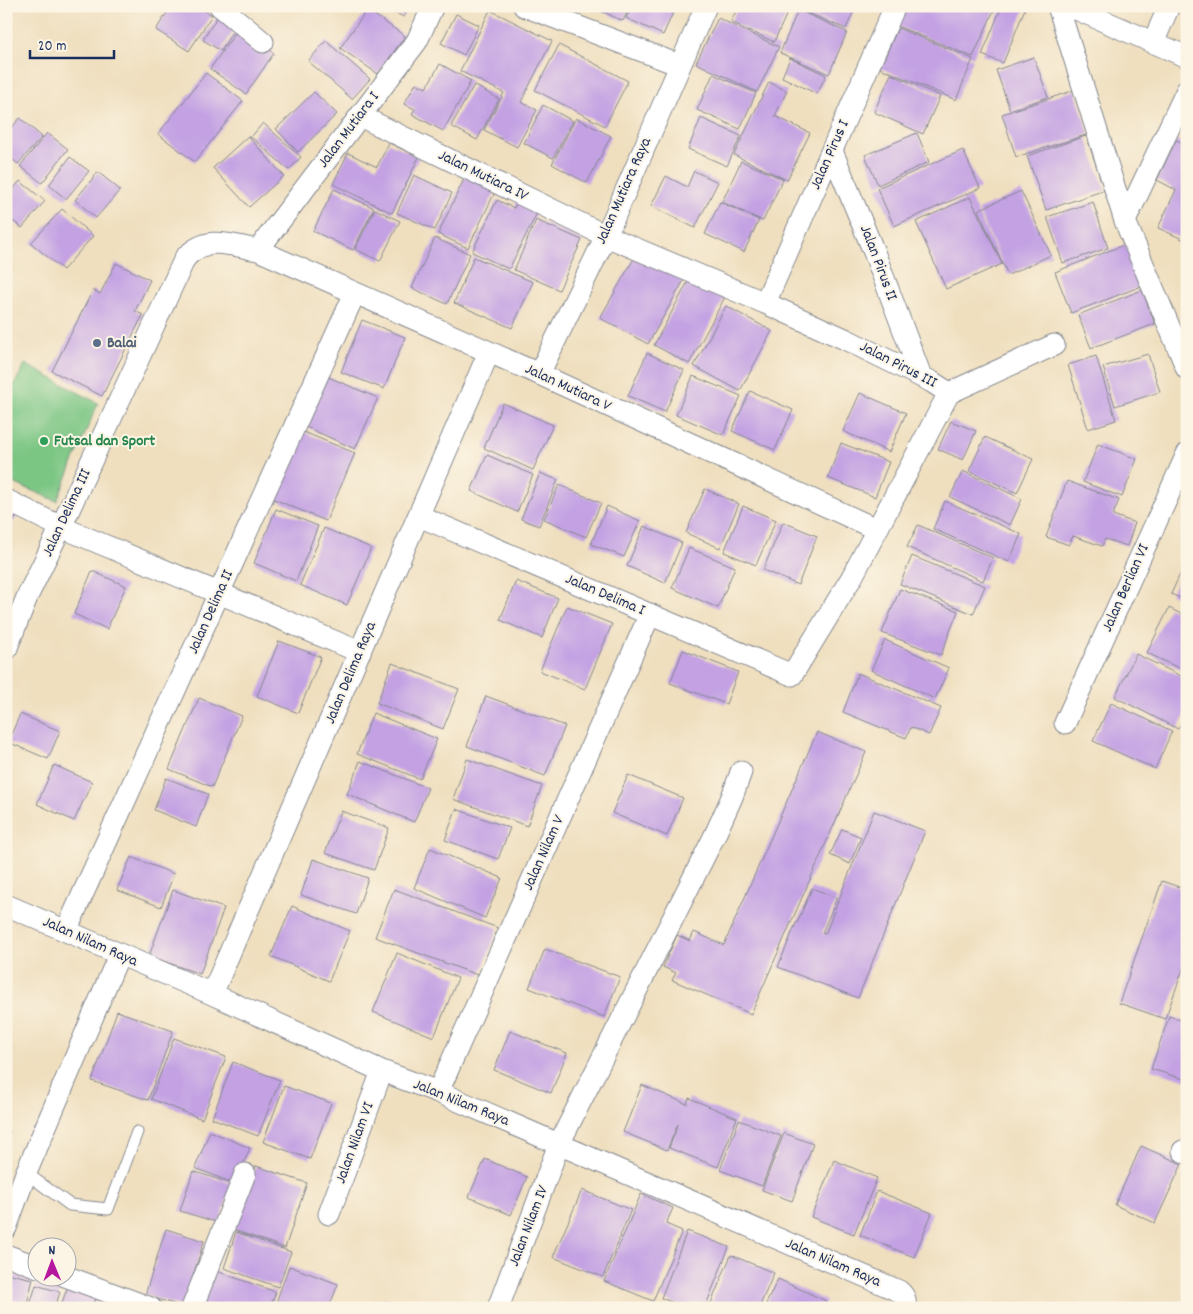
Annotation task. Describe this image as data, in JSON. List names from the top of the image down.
{
  "streets": {
    "street": [
      "Jalan Mutiara I",
      "Jalan Pirus I",
      "Jalan Mutiara IV",
      "Jalan Mutiara Raya",
      "Jalan Pirus II",
      "Jalan Pirus III",
      "Jalan Mutiara V",
      "Jalan Delima III",
      "Jalan Berlian VI",
      "Jalan Delima I",
      "Jalan Delima II",
      "Jalan Delima Raya",
      "Jalan Nilam V",
      "Jalan Nilam Raya",
      "Jalan Nilam VI",
      "Jalan Nilam IV"
    ]
  },
  "crossings": [
    ["Jalan Mutiara I", "Jalan Mutiara IV"],
    ["Jalan Mutiara I", "Jalan Mutiara V"],
    ["Jalan Mutiara I", "Jalan Delima III"],
    ["Jalan Pirus I", "Jalan Pirus II"],
    ["Jalan Pirus I", "Jalan Pirus III"],
    ["Jalan Mutiara IV", "Jalan Mutiara Raya"],
    ["Jalan Mutiara IV", "Jalan Pirus III"],
    ["Jalan Mutiara Raya", "Jalan Pirus III"],
    ["Jalan Mutiara Raya", "Jalan Mutiara V"],
    ["Jalan Pirus II", "Jalan Pirus III"],
    ["Jalan Pirus III", "Jalan Mutiara V"],
    ["Jalan Pirus III", "Jalan Delima I"],
    ["Jalan Mutiara V", "Jalan Delima III"],
    ["Jalan Mutiara V", "Jalan Delima II"],
    ["Jalan Mutiara V", "Jalan Delima Raya"],
    ["Jalan Delima I", "Jalan Delima Raya"],
    ["Jalan Delima I", "Jalan Nilam V"],
    ["Jalan Delima II", "Jalan Nilam Raya"],
    ["Jalan Delima Raya", "Jalan Nilam Raya"],
    ["Jalan Nilam V", "Jalan Nilam Raya"],
    ["Jalan Nilam Raya", "Jalan Nilam VI"],
    ["Jalan Nilam Raya", "Jalan Nilam IV"]
  ],
  "places": ["Balai", "Futsal dan Sport"],
  "scale_bar": "20 m",
  "north": "top"
}
